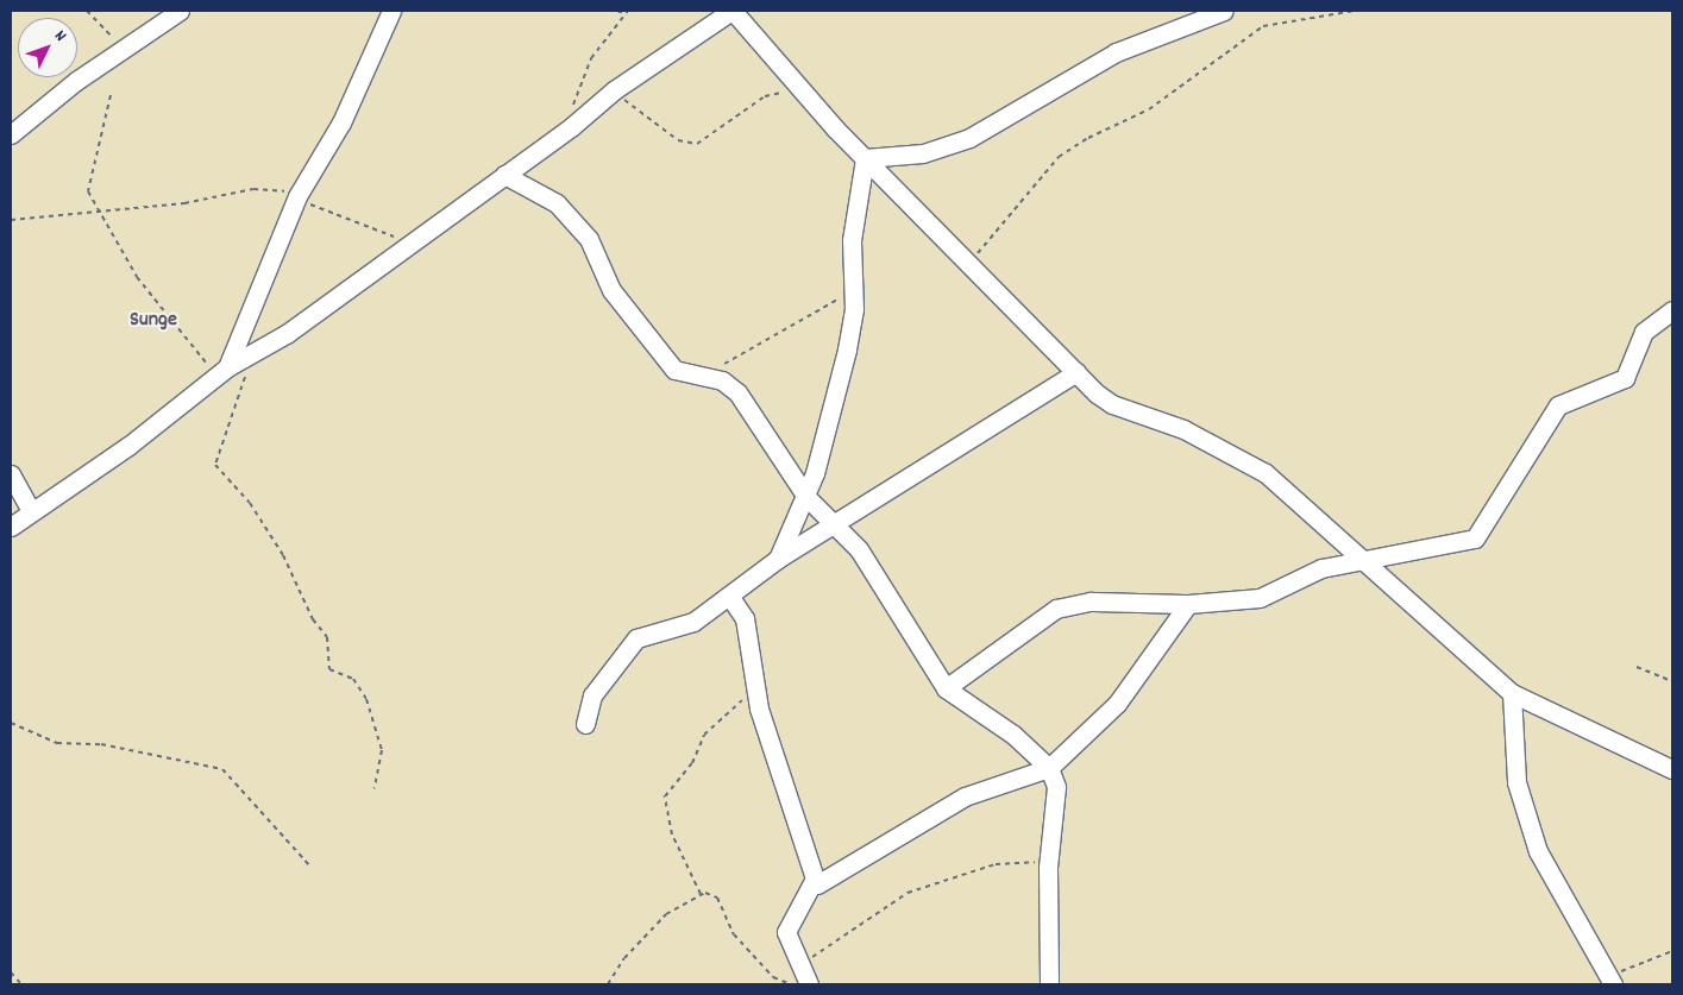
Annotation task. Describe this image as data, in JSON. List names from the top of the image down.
{
  "districts": ["Sunge"],
  "north": "top right"
}
